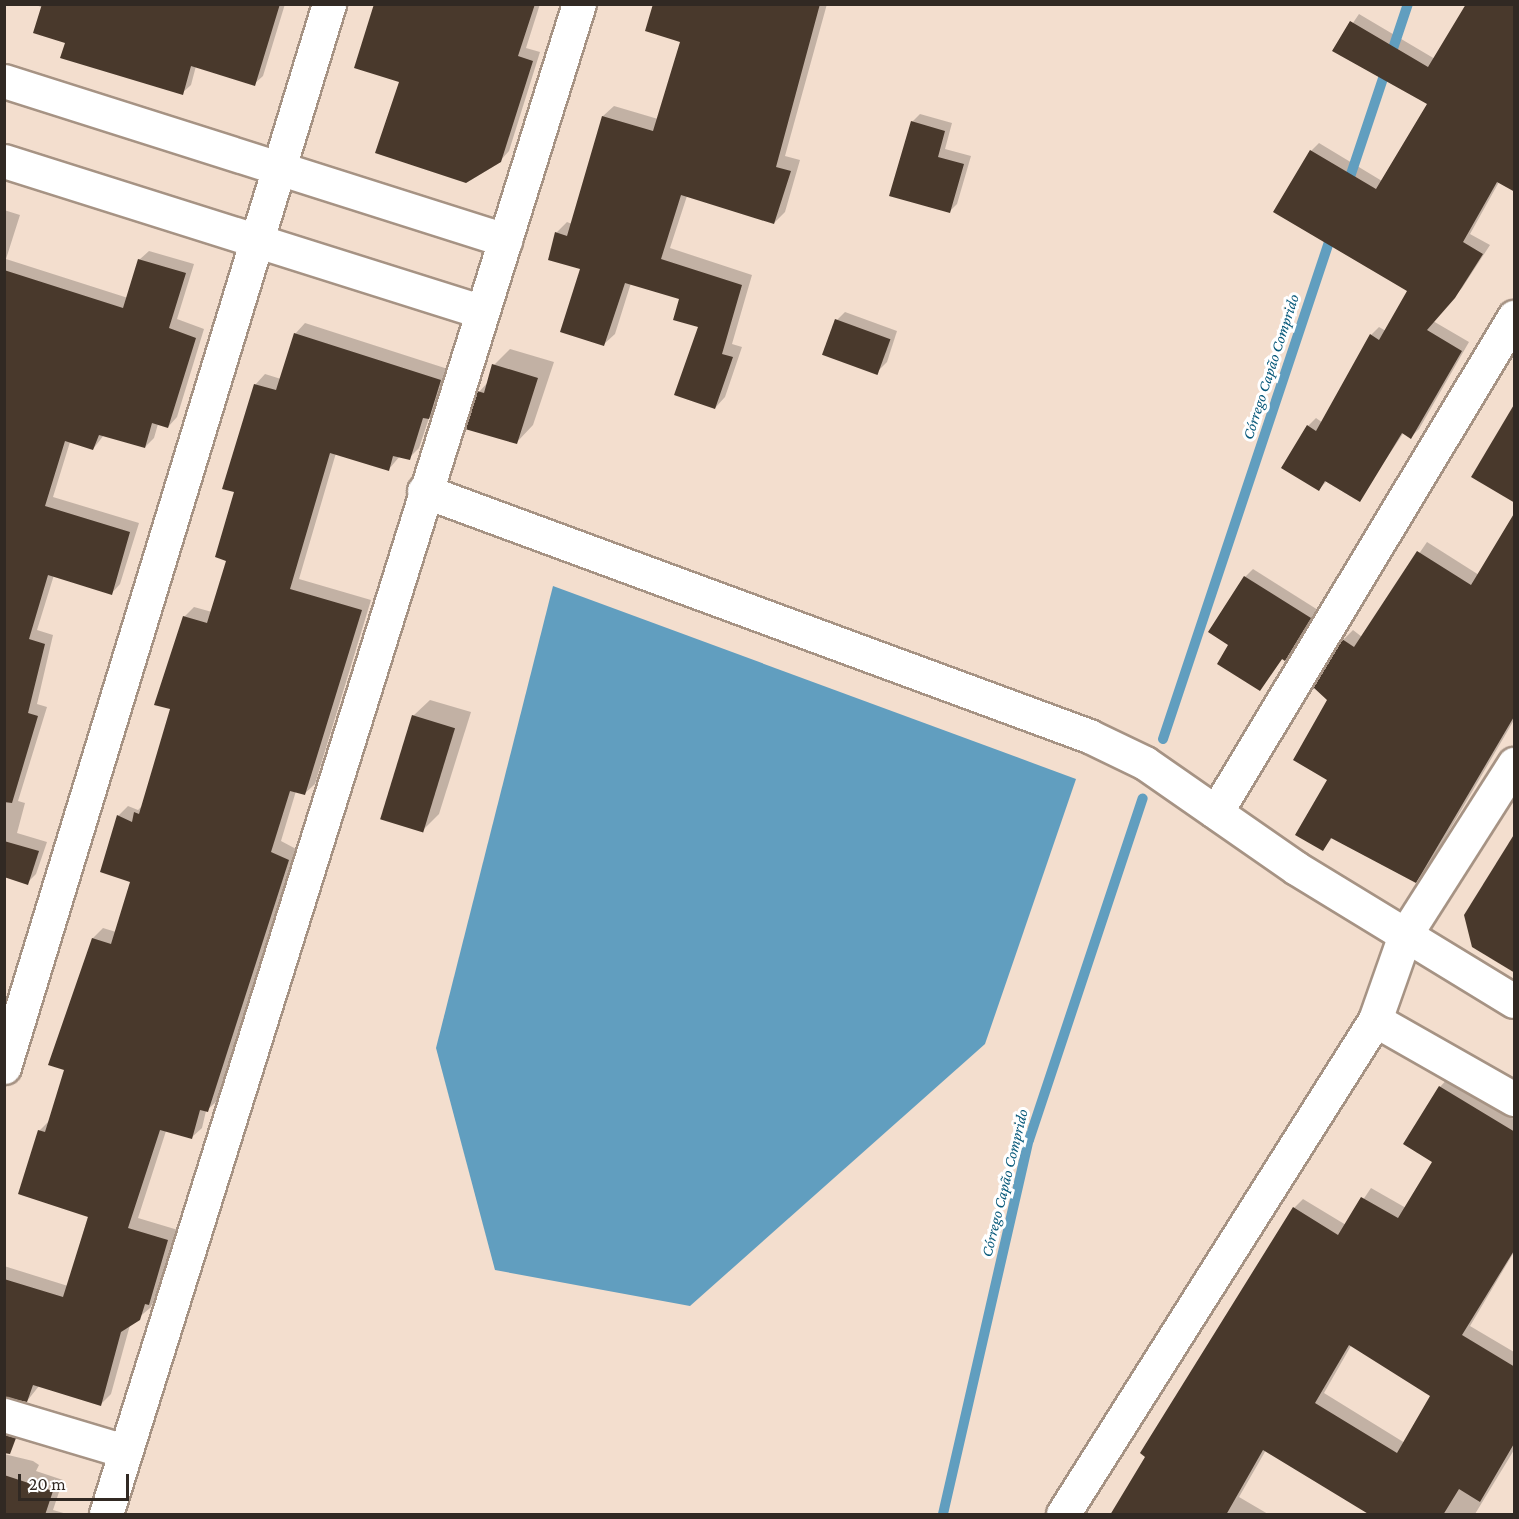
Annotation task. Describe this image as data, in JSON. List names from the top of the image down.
{
  "water": ["Córrego Capão Comprido"],
  "scale_bar": "20 m"
}
